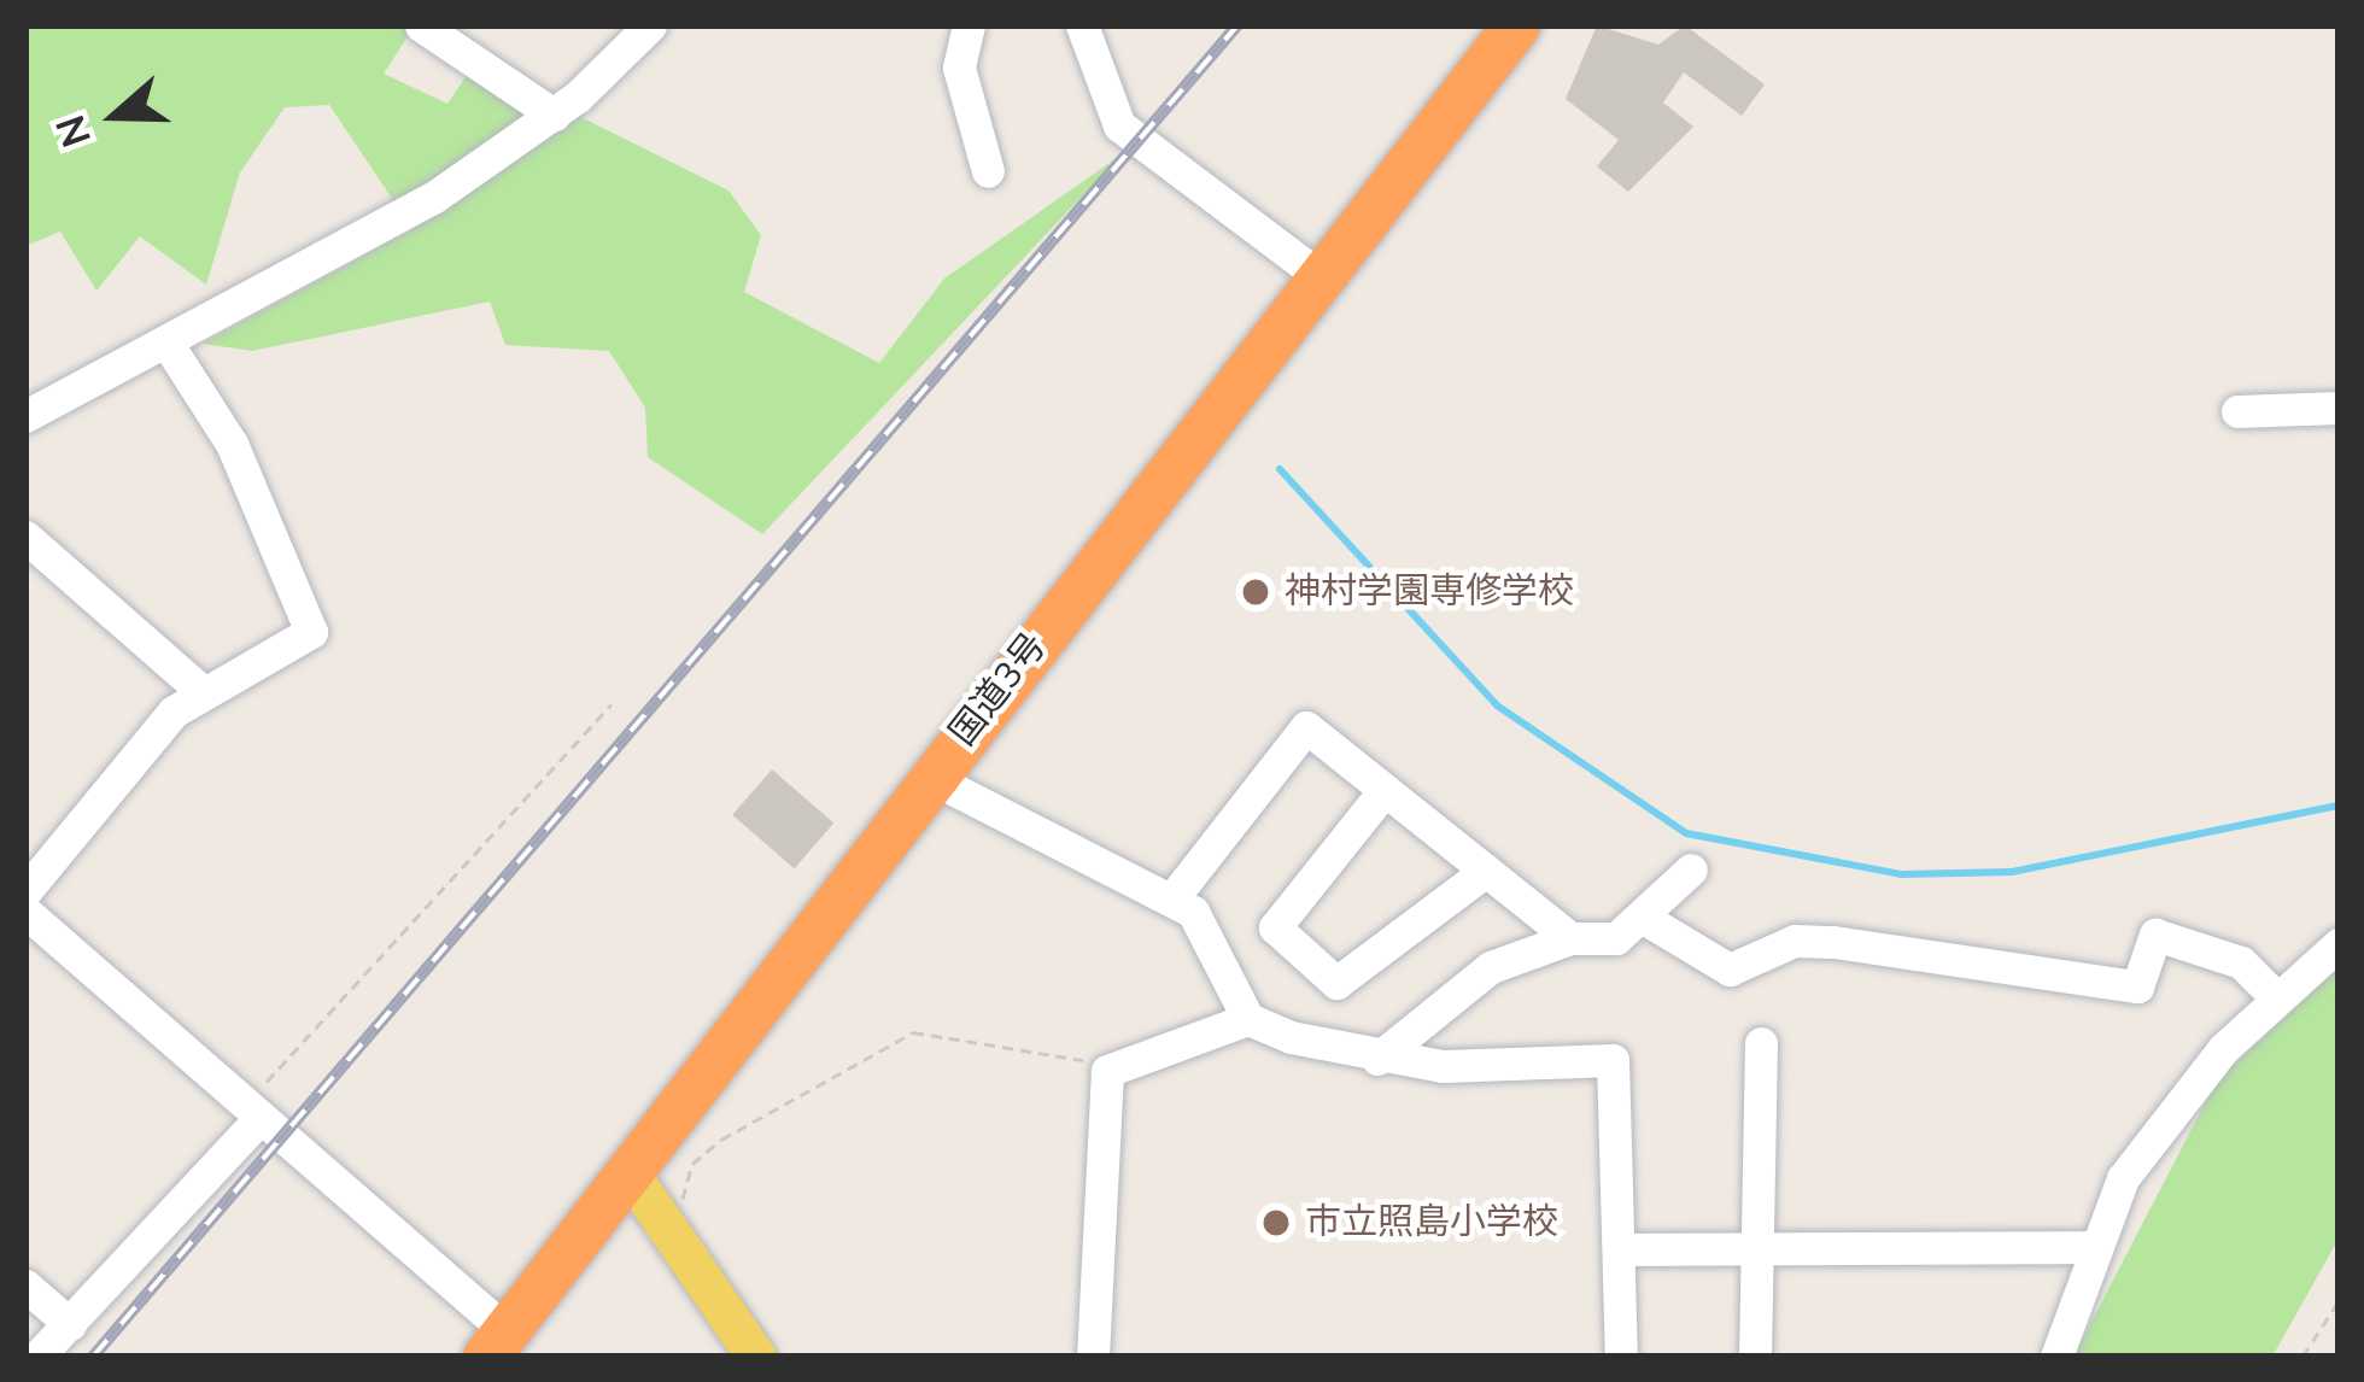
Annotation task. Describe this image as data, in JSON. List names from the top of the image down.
{
  "streets": {
    "highway": ["国道3号"]
  },
  "places": ["神村学園専修学校", "市立照島小学校"],
  "north": "left"
}
